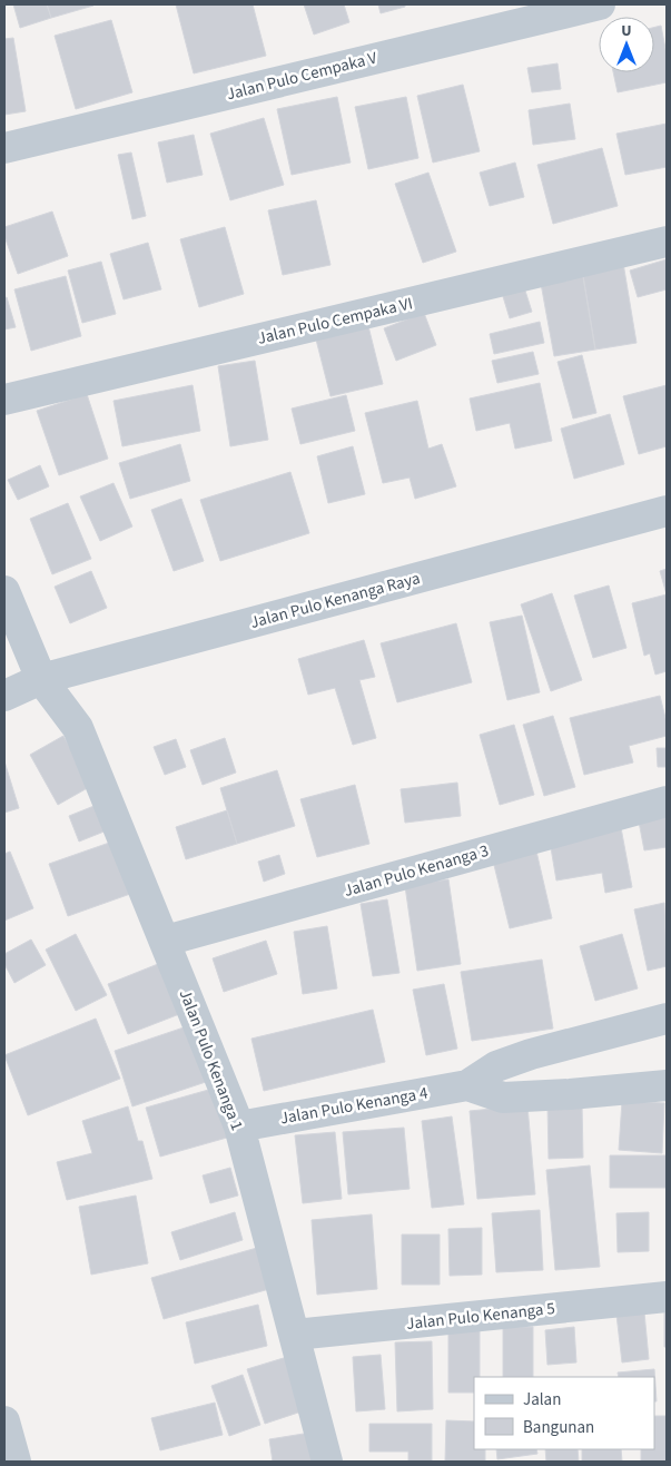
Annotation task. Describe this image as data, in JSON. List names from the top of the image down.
{
  "streets": {
    "street": [
      "Jalan Pulo Cempaka V",
      "Jalan Pulo Cempaka VI",
      "Jalan Pulo Kenanga Raya",
      "Jalan Pulo Kenanga 3",
      "Jalan Pulo Kenanga 1",
      "Jalan Pulo Kenanga 4",
      "Jalan Pulo Kenanga 5"
    ]
  },
  "crossings": [
    ["Jalan Pulo Kenanga Raya", "Jalan Pulo Kenanga 1"],
    ["Jalan Pulo Kenanga 3", "Jalan Pulo Kenanga 1"],
    ["Jalan Pulo Kenanga 1", "Jalan Pulo Kenanga 4"],
    ["Jalan Pulo Kenanga 1", "Jalan Pulo Kenanga 5"]
  ],
  "legend": ["Jalan", "Bangunan"],
  "north": "top"
}
